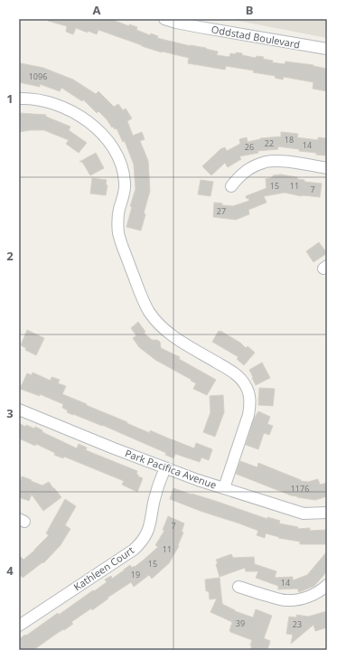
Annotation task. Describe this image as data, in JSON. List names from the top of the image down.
{
  "streets": {
    "street": ["Oddstad Boulevard", "Park Pacifica Avenue", "Kathleen Court"]
  },
  "crossings": [
    ["Park Pacifica Avenue", "Kathleen Court"]
  ],
  "house_numbers": [
    "1096",
    "18",
    "22",
    "14",
    "26",
    "15",
    "11",
    "7",
    "27",
    "1176",
    "7",
    "11",
    "15",
    "19",
    "14",
    "39",
    "23"
  ],
  "grid": {
    "columns": ["A", "B"],
    "rows": [
      "1",
      "2",
      "3",
      "4"
    ]
  }
}
